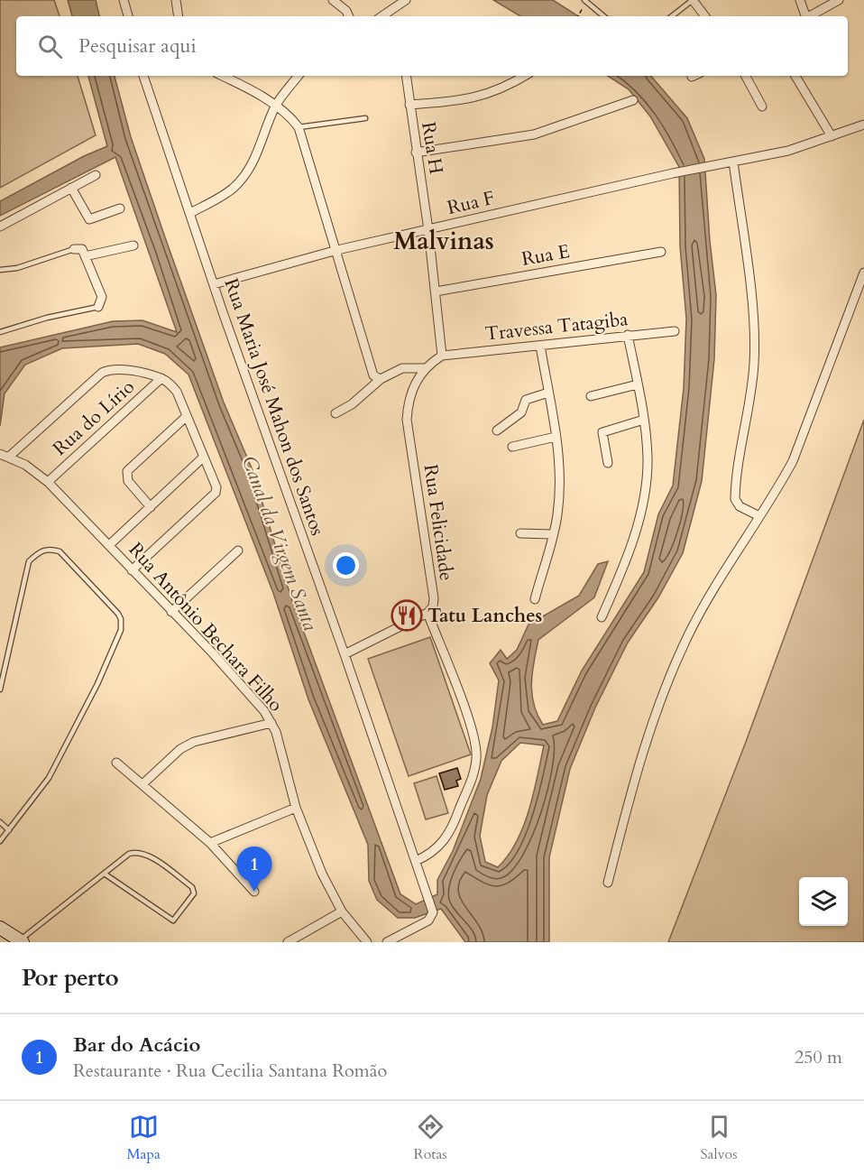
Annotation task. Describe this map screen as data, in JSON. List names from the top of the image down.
{
  "streets": {
    "street": [
      "Rua H",
      "Rua F",
      "Rua E",
      "Travessa Tatagiba",
      "Rua Maria José Mahon dos Santos",
      "Rua do Lírio",
      "Rua Felicidade",
      "Rua Antônio Bechara Filho"
    ]
  },
  "crossings": [
    ["Rua H", "Rua F"],
    ["Rua H", "Rua E"],
    ["Rua H", "Travessa Tatagiba"],
    ["Rua H", "Rua Felicidade"],
    ["Rua F", "Rua Maria José Mahon dos Santos"],
    ["Travessa Tatagiba", "Rua Felicidade"],
    ["Rua do Lírio", "Rua Antônio Bechara Filho"]
  ],
  "districts": ["Malvinas"],
  "water": ["Canal da Virgem Santa"],
  "places": {
    "restaurant": ["Tatu Lanches"]
  },
  "page": {
    "search": "Pesquisar aqui",
    "pins": "1",
    "heading": "Por perto",
    "list": [
      {
        "mark": "1",
        "name": "Bar do Acácio",
        "note": "Restaurante · Rua Cecilia Santana Romão",
        "value": "250 m"
      }
    ],
    "nav": ["Mapa", "Rotas", "Salvos"]
  }
}
